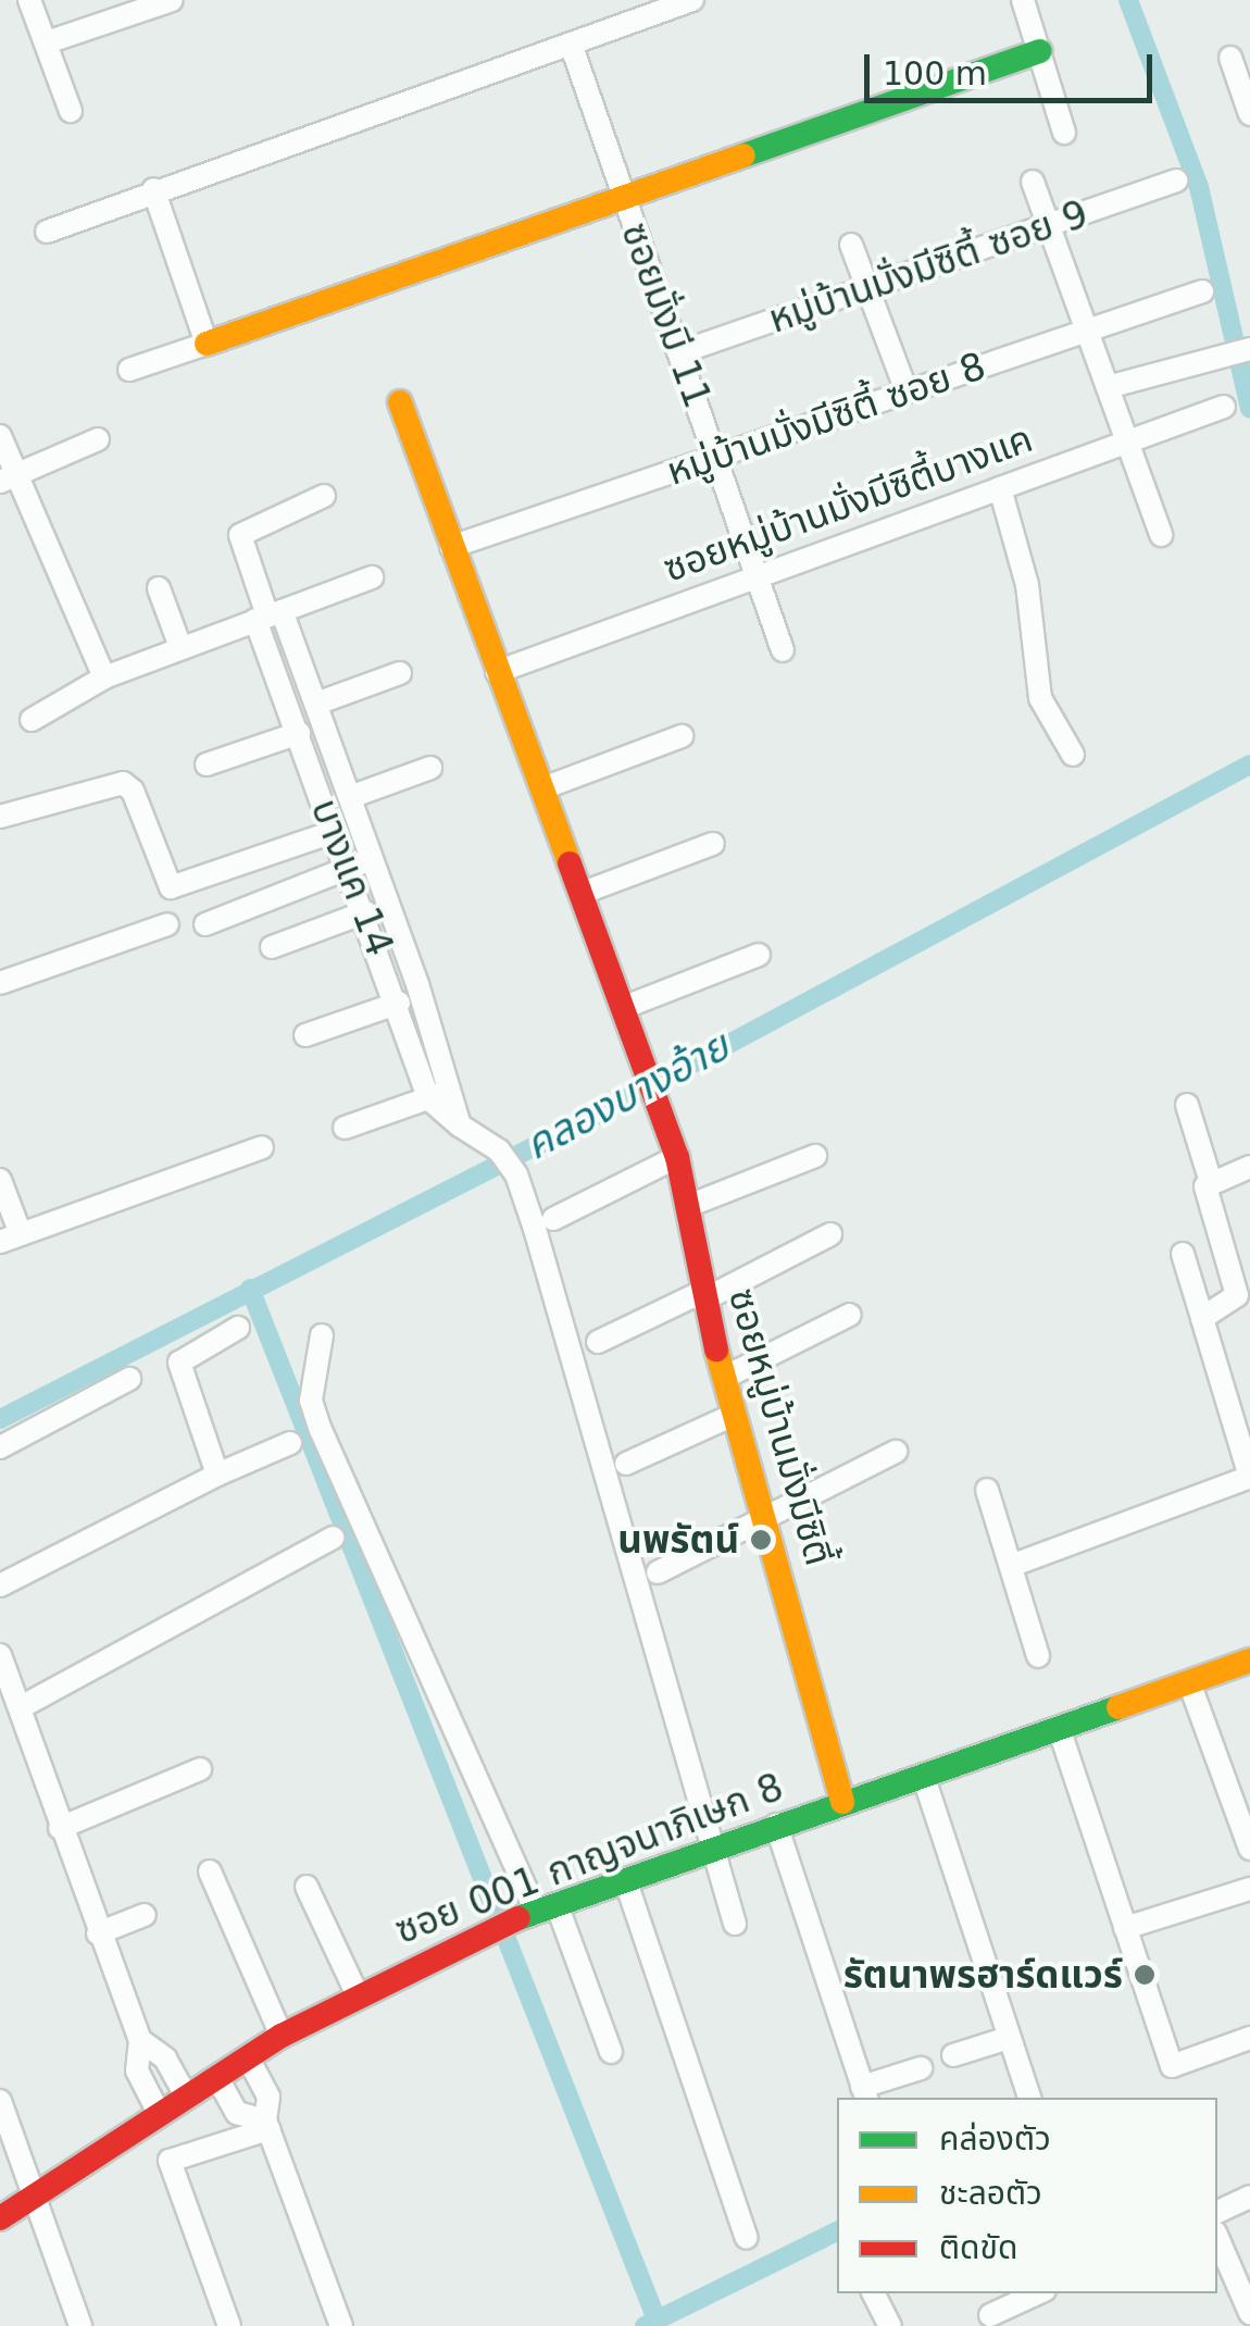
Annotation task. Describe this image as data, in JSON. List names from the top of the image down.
{
  "streets": {
    "street": [
      "หมู่บ้านมั่งมีซิตี้ ซอย 9",
      "ซอยมั่งมี 11",
      "หมู่บ้านมั่งมีซิตี้ ซอย 8",
      "ซอยหมู่บ้านมั่งมีซิตี้บางแค",
      "บางแค 14",
      "ซอยหมู่บ้านมั่งมีซิตี้",
      "ซอย 001 กาญจนาภิเษก 8"
    ]
  },
  "crossings": [
    ["หมู่บ้านมั่งมีซิตี้ ซอย 9", "ซอยมั่งมี 11"],
    ["ซอยมั่งมี 11", "หมู่บ้านมั่งมีซิตี้ ซอย 8"],
    ["ซอยมั่งมี 11", "ซอยหมู่บ้านมั่งมีซิตี้บางแค"],
    ["ซอยหมู่บ้านมั่งมีซิตี้", "ซอย 001 กาญจนาภิเษก 8"]
  ],
  "water": ["คลองบางอ้าย"],
  "places": ["นพรัตน์", "รัตนาพรฮาร์ดแวร์"],
  "legend": ["คล่องตัว", "ชะลอตัว", "ติดขัด"],
  "scale_bar": "100 m"
}
